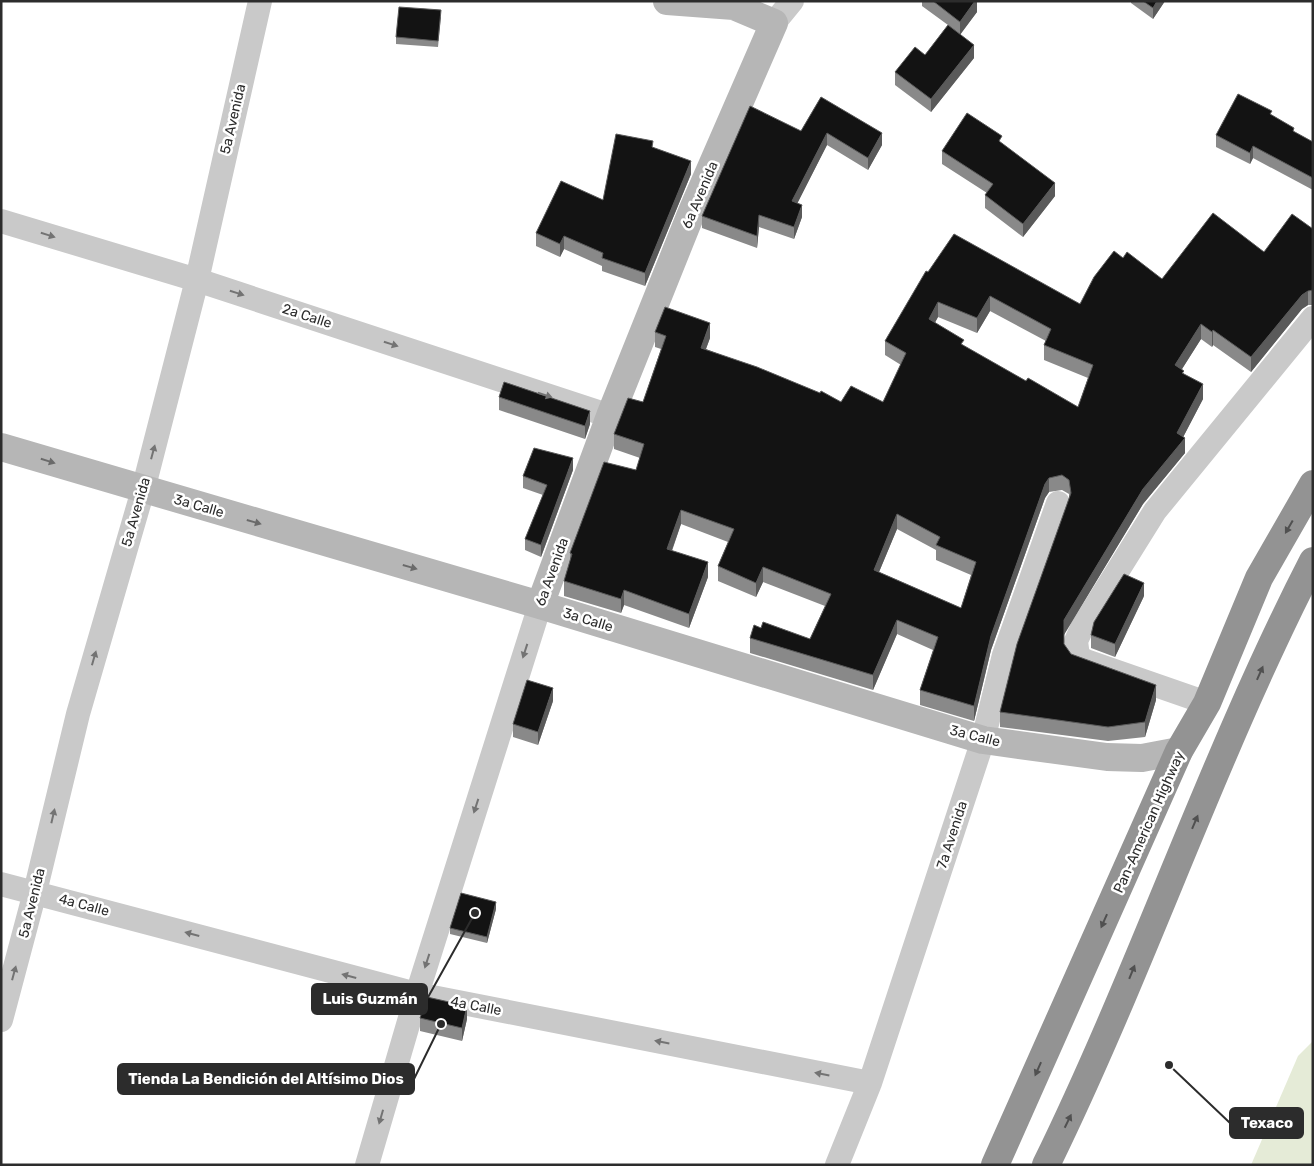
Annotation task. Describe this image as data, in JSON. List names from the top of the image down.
{
  "streets": {
    "highway": ["Pan-American Highway"],
    "street": [
      "5a Avenida",
      "6a Avenida",
      "2a Calle",
      "3a Calle",
      "7a Avenida",
      "4a Calle"
    ]
  },
  "crossings": [
    ["5a Avenida", "2a Calle"],
    ["5a Avenida", "3a Calle"],
    ["5a Avenida", "4a Calle"],
    ["6a Avenida", "2a Calle"],
    ["6a Avenida", "3a Calle"],
    ["6a Avenida", "4a Calle"],
    ["3a Calle", "Pan-American Highway"],
    ["3a Calle", "7a Avenida"],
    ["7a Avenida", "4a Calle"]
  ],
  "one_way": [
    "5a Avenida",
    "6a Avenida",
    "2a Calle",
    "3a Calle",
    "4a Calle"
  ],
  "places": ["Luis Guzmán", "Tienda La Bendición del Altísimo Dios", "Texaco"]
}
